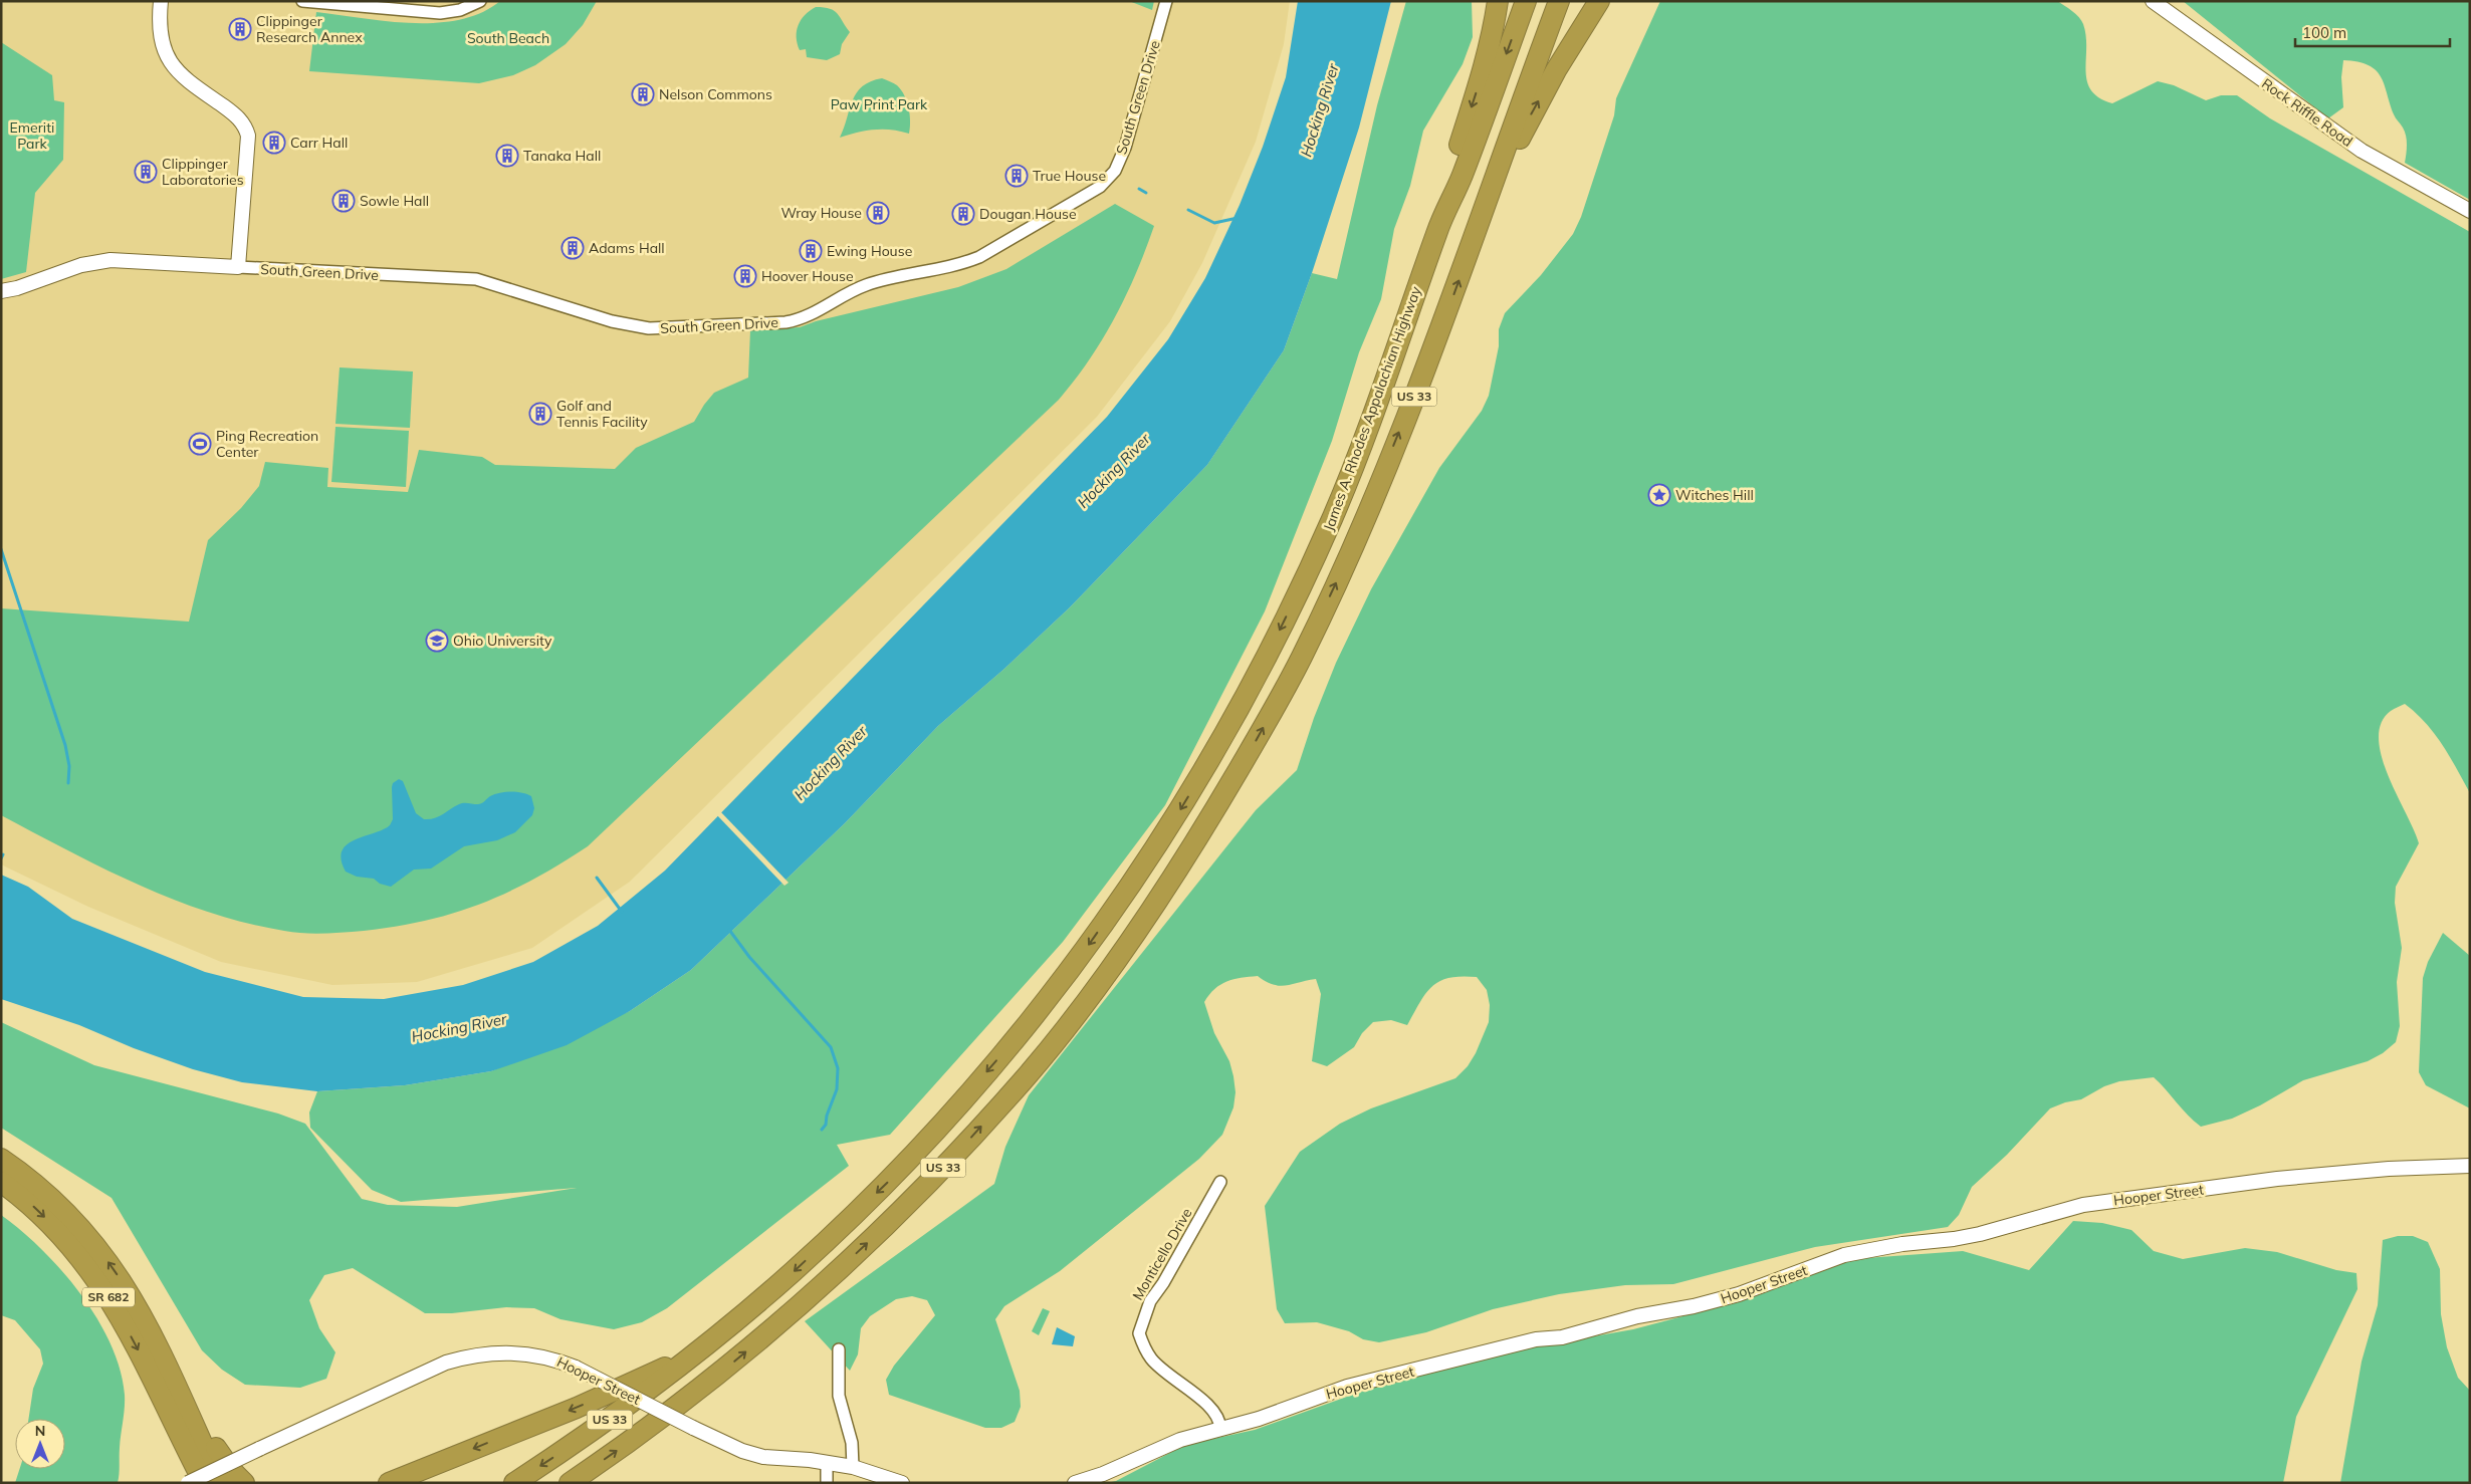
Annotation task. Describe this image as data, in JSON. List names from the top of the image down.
{
  "streets": {
    "highway": ["US 33", "James A. Rhodes Appalachian Highway", "SR 682"],
    "street": [
      "South Green Drive",
      "Rock Riffle Road",
      "Hooper Street",
      "Monticello Drive"
    ]
  },
  "crossings": [
    ["Hooper Street", "Monticello Drive"]
  ],
  "water": ["Hocking River"],
  "parks": ["South Beach", "Paw Print Park", "Emeriti Park"],
  "places": {
    "building": [
      "Clippinger Research Annex",
      "Nelson Commons",
      "Carr Hall",
      "Tanaka Hall",
      "Clippinger Laboratories",
      "True House",
      "Sowle Hall",
      "Wray House",
      "Dougan House",
      "Adams Hall",
      "Ewing House",
      "Hoover House",
      "Golf and Tennis Facility"
    ],
    "sports": ["Ping Recreation Center"],
    "place": ["Witches Hill"],
    "school or university": ["Ohio University"]
  },
  "scale_bar": "100 m",
  "north": "top"
}
